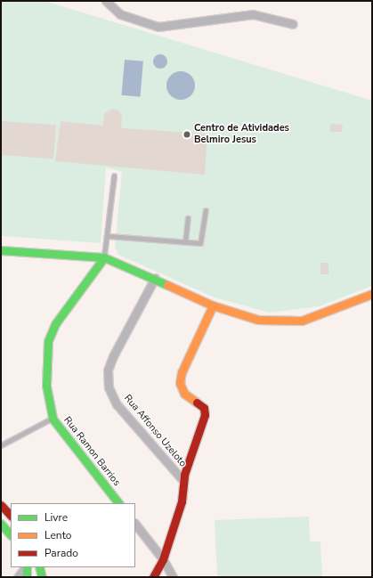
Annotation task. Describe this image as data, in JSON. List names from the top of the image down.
{
  "streets": {
    "street": ["Rua Affonso Uzeloto", "Rua Ramon Barrios"]
  },
  "places": ["Centro de Atividades Belmiro Jesus"],
  "legend": ["Livre", "Lento", "Parado"]
}
